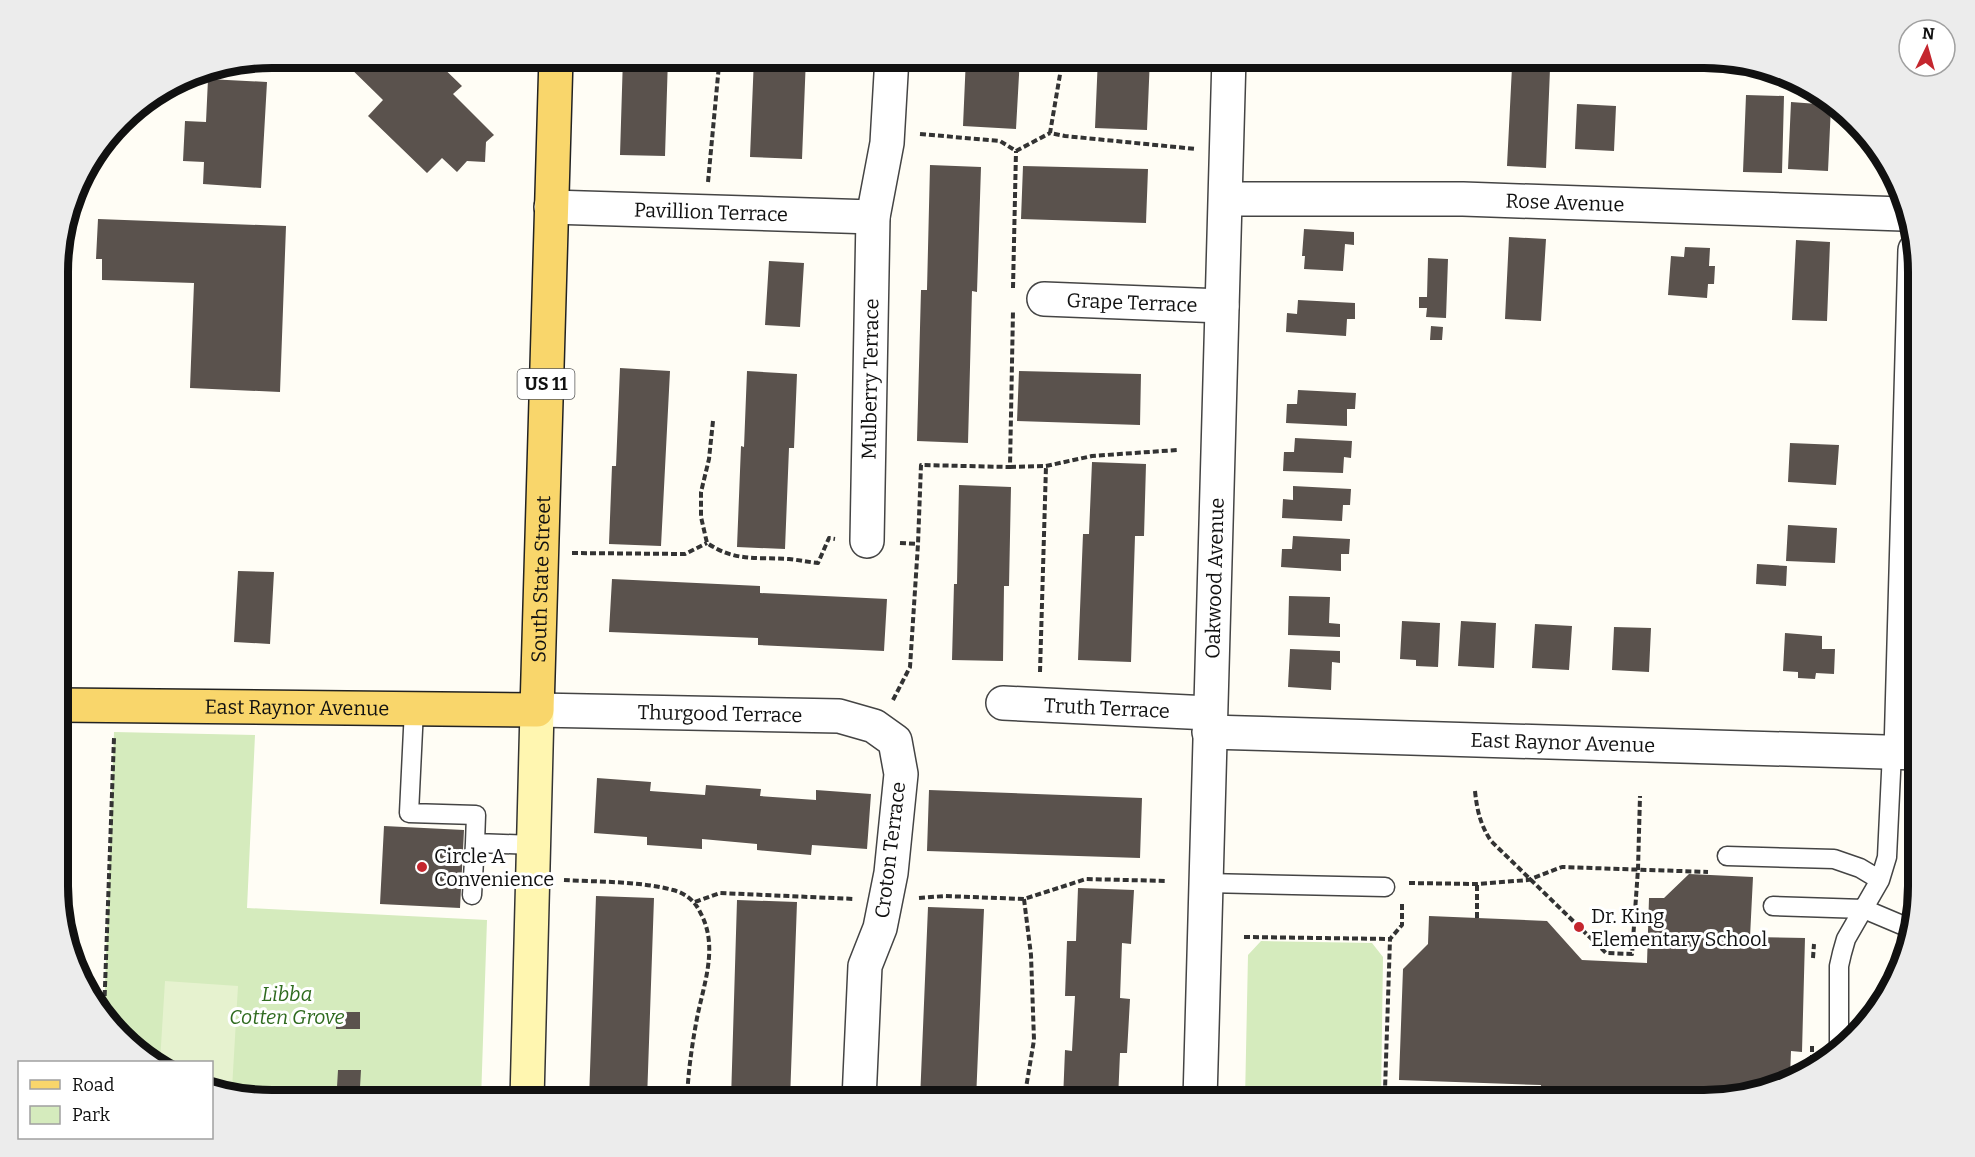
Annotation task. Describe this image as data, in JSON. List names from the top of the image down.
{
  "streets": {
    "main road": ["US 11", "South State Street", "East Raynor Avenue"],
    "street": [
      "Rose Avenue",
      "Pavillion Terrace",
      "Grape Terrace",
      "Mulberry Terrace",
      "Oakwood Avenue",
      "Truth Terrace",
      "Thurgood Terrace",
      "Croton Terrace"
    ]
  },
  "crossings": [
    ["Rose Avenue", "Oakwood Avenue"],
    ["Pavillion Terrace", "Mulberry Terrace"],
    ["Pavillion Terrace", "South State Street"],
    ["Grape Terrace", "Oakwood Avenue"],
    ["South State Street", "East Raynor Avenue"],
    ["South State Street", "Thurgood Terrace"],
    ["Oakwood Avenue", "Truth Terrace"],
    ["Oakwood Avenue", "East Raynor Avenue"],
    ["Truth Terrace", "East Raynor Avenue"],
    ["East Raynor Avenue", "Thurgood Terrace"],
    ["Thurgood Terrace", "Croton Terrace"]
  ],
  "parks": ["Libba Cotten Grove"],
  "places": ["Circle A Convenience", "Dr. King Elementary School"],
  "legend": ["Road", "Park"],
  "north": "top"
}
